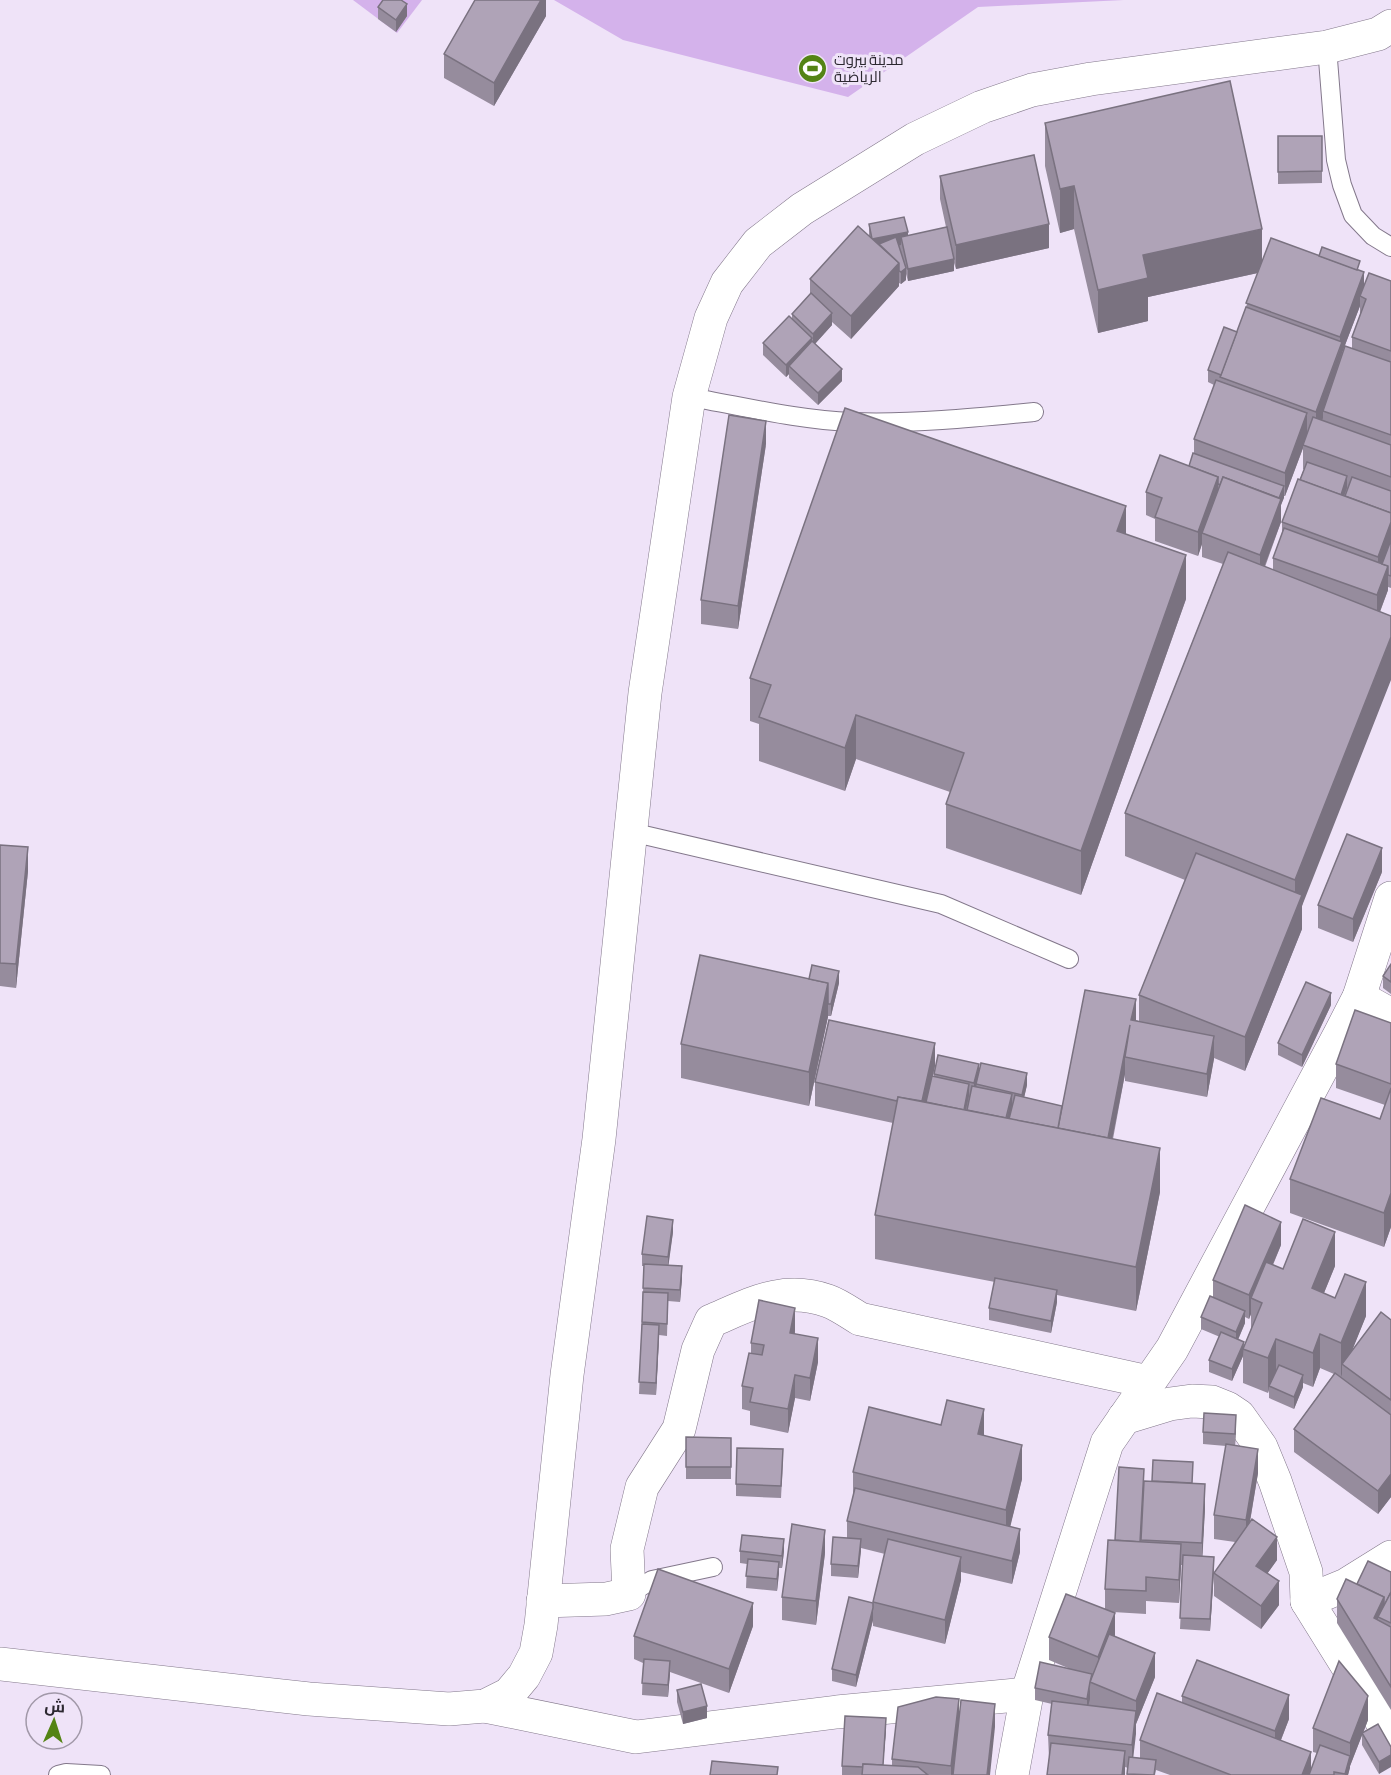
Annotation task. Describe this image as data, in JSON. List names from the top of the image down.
{
  "places": {
    "sports": ["مدينة بيروت الرياضية"]
  },
  "north": "top"
}
